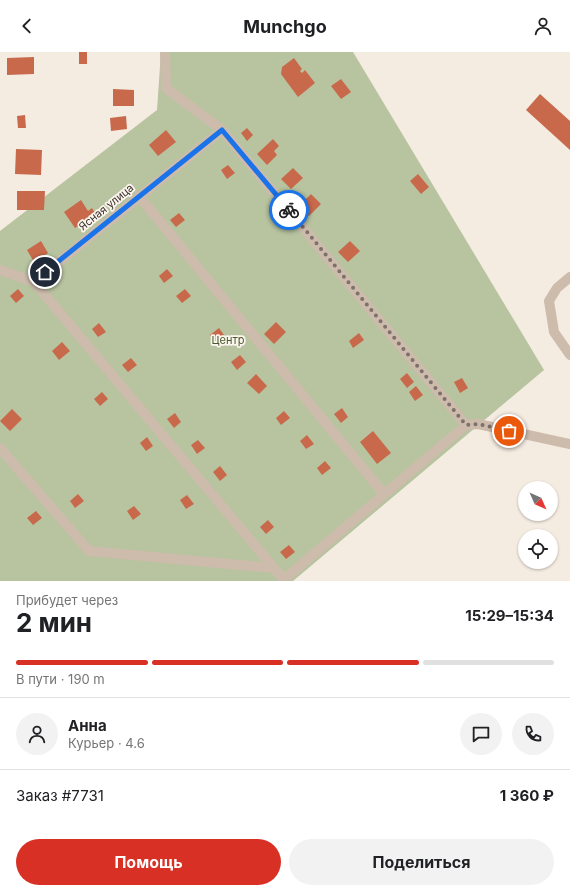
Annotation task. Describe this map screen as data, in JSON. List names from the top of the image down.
{
  "streets": {
    "street": ["Ясная улица"]
  },
  "parks": ["Центр"],
  "north": "bottom right",
  "page": {
    "header": "Munchgo",
    "heading": ["2 мин", "Прибудет через", "15:29–15:34"],
    "panel": [
      "Анна",
      "Курьер · 4.6",
      "Заказ #7731",
      "1 360 ₽"
    ],
    "bar": "В пути · 190 m",
    "buttons": ["Помощь", "Поделиться"]
  }
}
